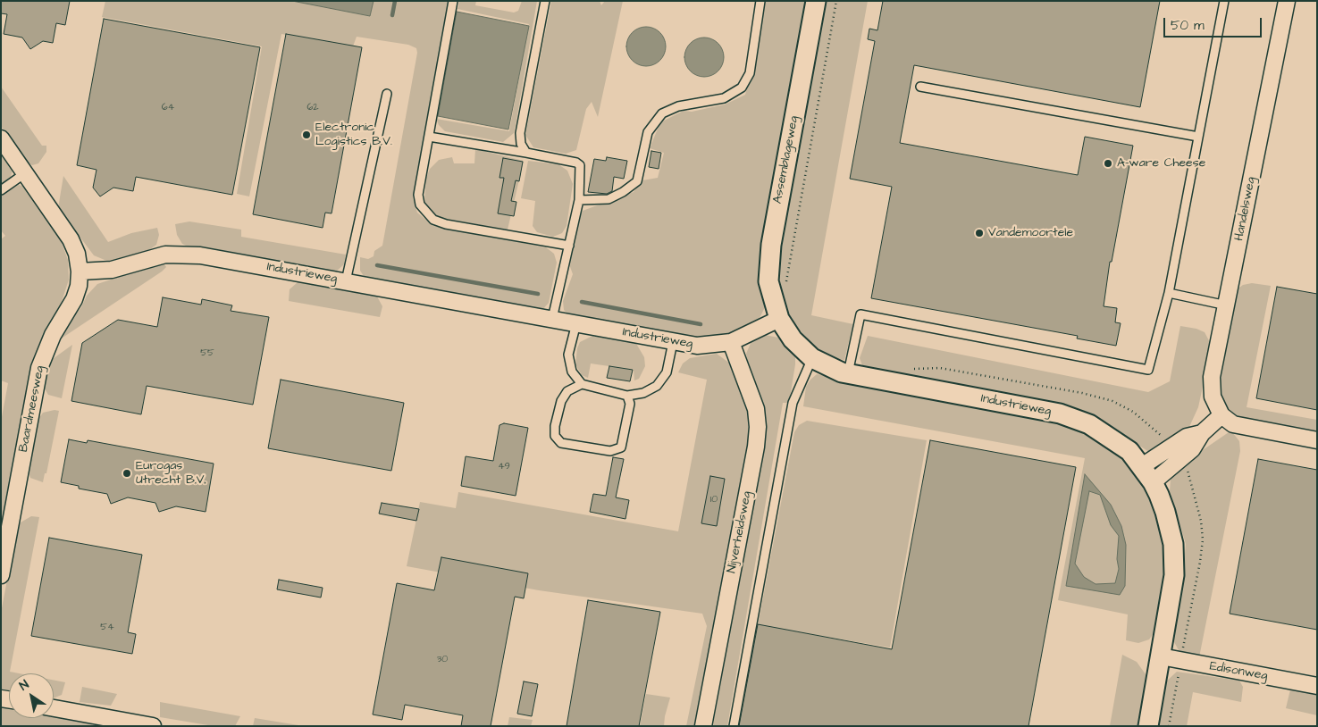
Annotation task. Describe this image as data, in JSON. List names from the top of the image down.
{
  "streets": {
    "street": [
      "Assemblageweg",
      "Handelsweg",
      "Industrieweg",
      "Baardmeesweg",
      "Nijverheidsweg",
      "Edisonweg"
    ]
  },
  "crossings": [
    ["Assemblageweg", "Industrieweg"],
    ["Industrieweg", "Baardmeesweg"],
    ["Industrieweg", "Nijverheidsweg"],
    ["Industrieweg", "Edisonweg"]
  ],
  "places": [
    "Electronic Logistics B.V.",
    "A-ware Cheese",
    "Vandemoortele",
    "Eurogas Utrecht B.V."
  ],
  "house_numbers": [
    "64",
    "62",
    "55",
    "49",
    "10",
    "54",
    "30"
  ],
  "scale_bar": "50 m",
  "north": "top left"
}
